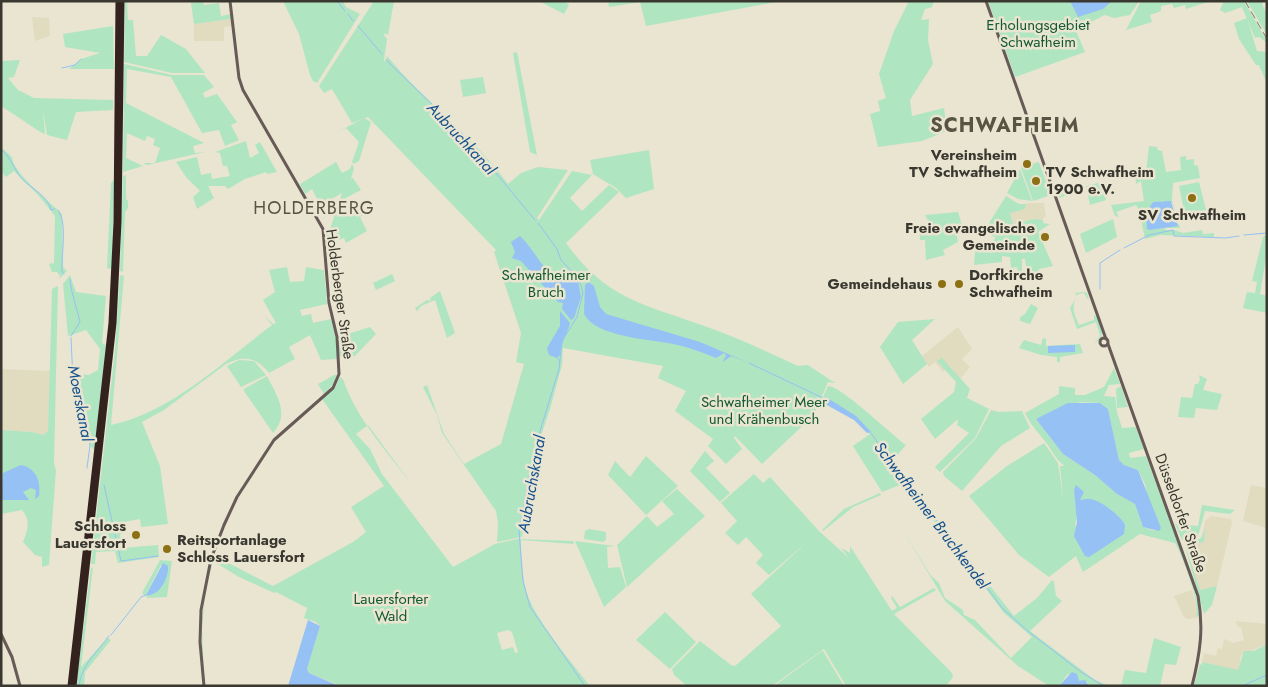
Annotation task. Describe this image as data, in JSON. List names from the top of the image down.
{
  "streets": {
    "main road": ["Holderberger Straße", "Düsseldorfer Straße"]
  },
  "districts": ["SCHWAFHEIM", "HOLDERBERG"],
  "water": [
    "Aubruchkanal",
    "Moerskanal",
    "Aubruchskanal",
    "Schwafheimer Bruchkendel"
  ],
  "parks": [
    "Erholungsgebiet Schwafheim",
    "Schwafheimer Bruch",
    "Schwafheimer Meer und Krähenbusch",
    "Lauersforter Wald"
  ],
  "places": [
    "Vereinsheim TV Schwafheim",
    "TV Schwafheim 1900 e.V.",
    "SV Schwafheim",
    "Freie evangelische Gemeinde",
    "Gemeindehaus",
    "Dorfkirche Schwafheim",
    "Schloss Lauersfort",
    "Reitsportanlage Schloss Lauersfort"
  ]
}
